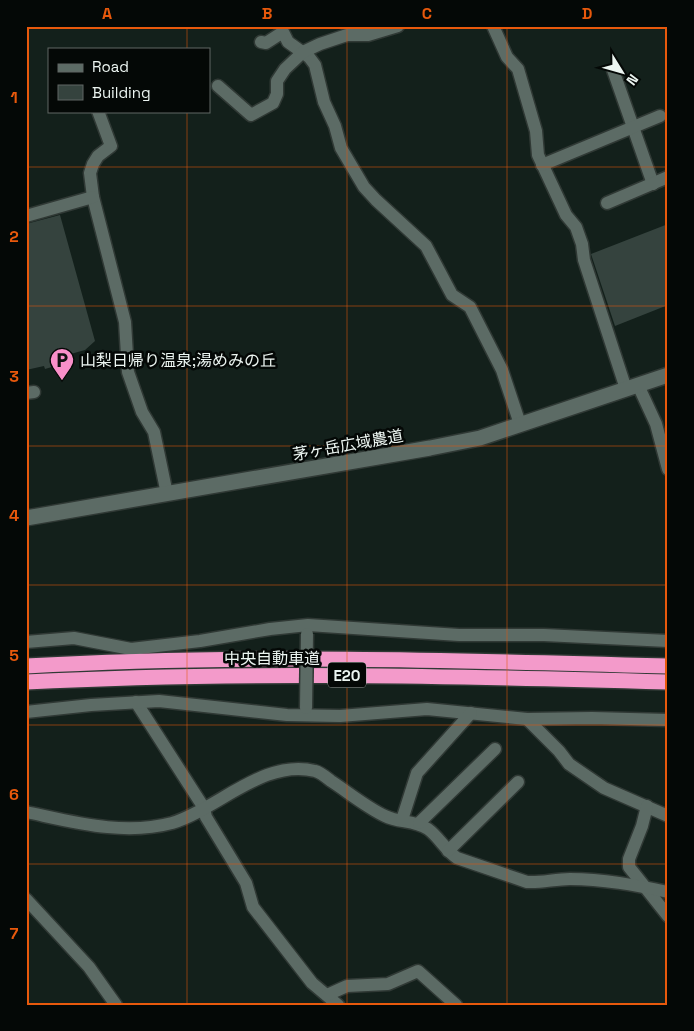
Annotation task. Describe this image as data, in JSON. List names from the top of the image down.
{
  "streets": {
    "highway": ["中央自動車道", "E20"],
    "street": ["茅ヶ岳広域農道"]
  },
  "places": {
    "parking": ["山梨日帰り温泉;湯めみの丘"]
  },
  "legend": ["Road", "Building"],
  "north": "bottom right",
  "grid": {
    "columns": [
      "A",
      "B",
      "C",
      "D"
    ],
    "rows": [
      "1",
      "2",
      "3",
      "4",
      "5",
      "6",
      "7"
    ]
  }
}
